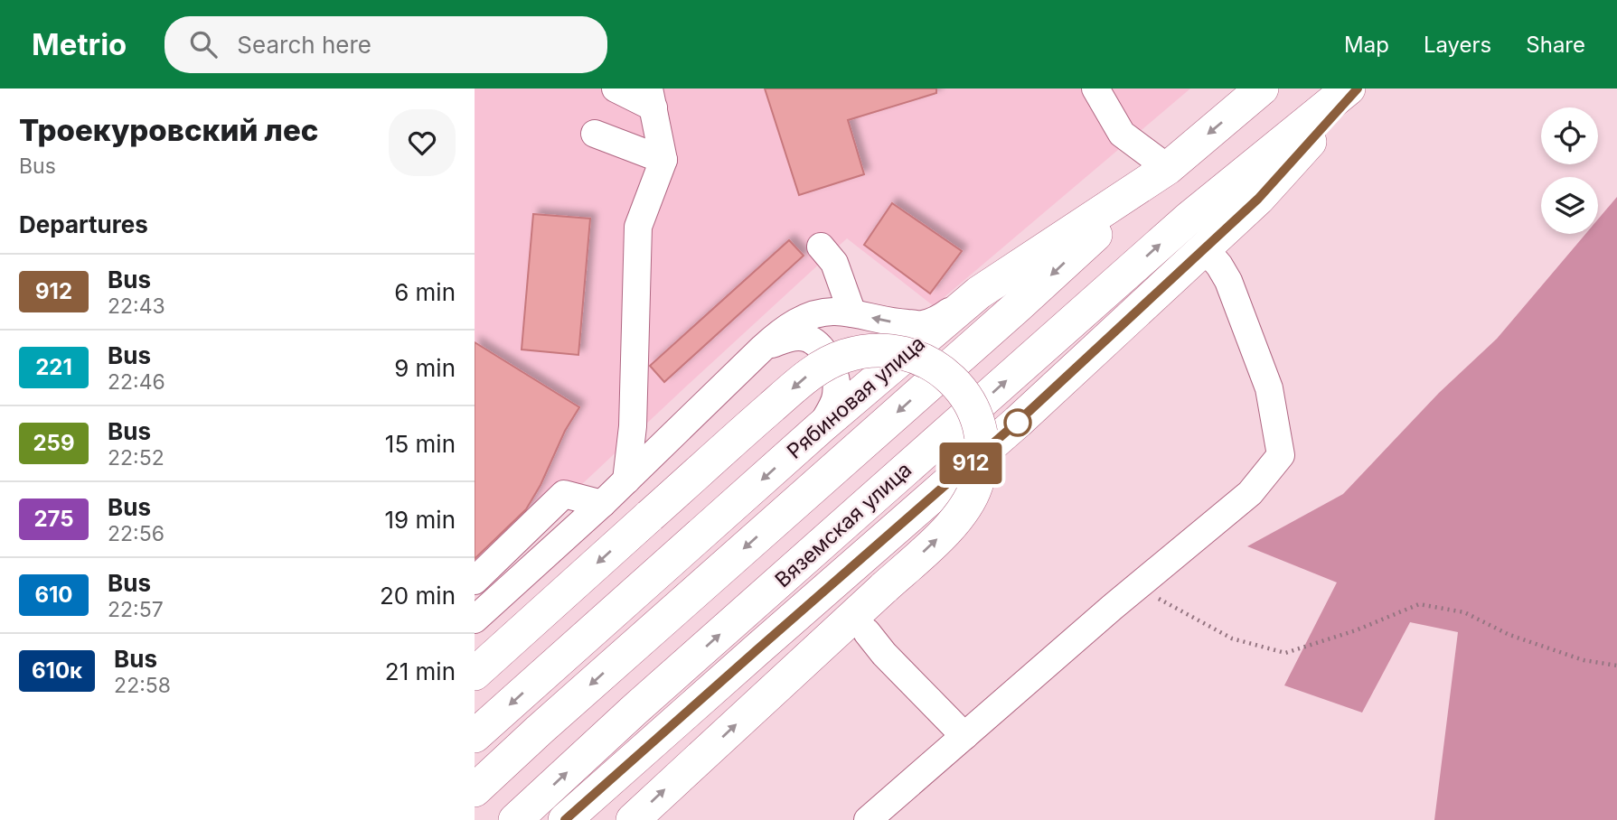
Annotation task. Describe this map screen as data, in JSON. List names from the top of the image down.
{
  "streets": {
    "main road": ["Рябиновая улица", "Вяземская улица"]
  },
  "lines": ["bus line 912"],
  "page": {
    "header": "Metrio",
    "search": "Search here",
    "nav": ["Map", "Layers", "Share"],
    "heading": [
      ["Троекуровский лес", "Bus"],
      "Departures"
    ],
    "on_map": "912",
    "list": [
      {
        "mark": "912",
        "name": "Bus",
        "note": "22:43",
        "value": "6 min"
      },
      {
        "mark": "221",
        "name": "Bus",
        "note": "22:46",
        "value": "9 min"
      },
      {
        "mark": "259",
        "name": "Bus",
        "note": "22:52",
        "value": "15 min"
      },
      {
        "mark": "275",
        "name": "Bus",
        "note": "22:56",
        "value": "19 min"
      },
      {
        "mark": "610",
        "name": "Bus",
        "note": "22:57",
        "value": "20 min"
      },
      {
        "mark": "610к",
        "name": "Bus",
        "note": "22:58",
        "value": "21 min"
      }
    ]
  }
}
